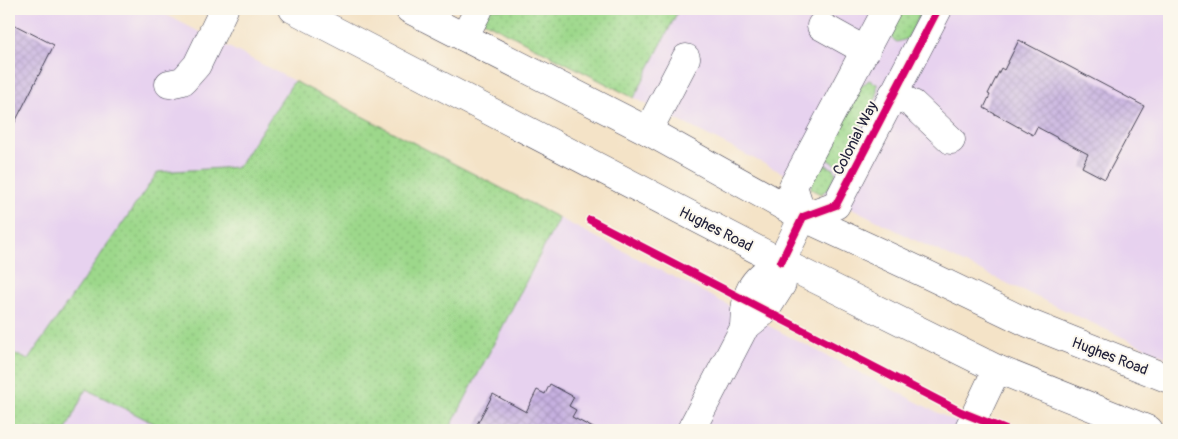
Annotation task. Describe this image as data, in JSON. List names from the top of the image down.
{
  "streets": {
    "main road": ["Colonial Way", "Hughes Road"]
  },
  "crossings": [
    ["Colonial Way", "Hughes Road"]
  ]
}
